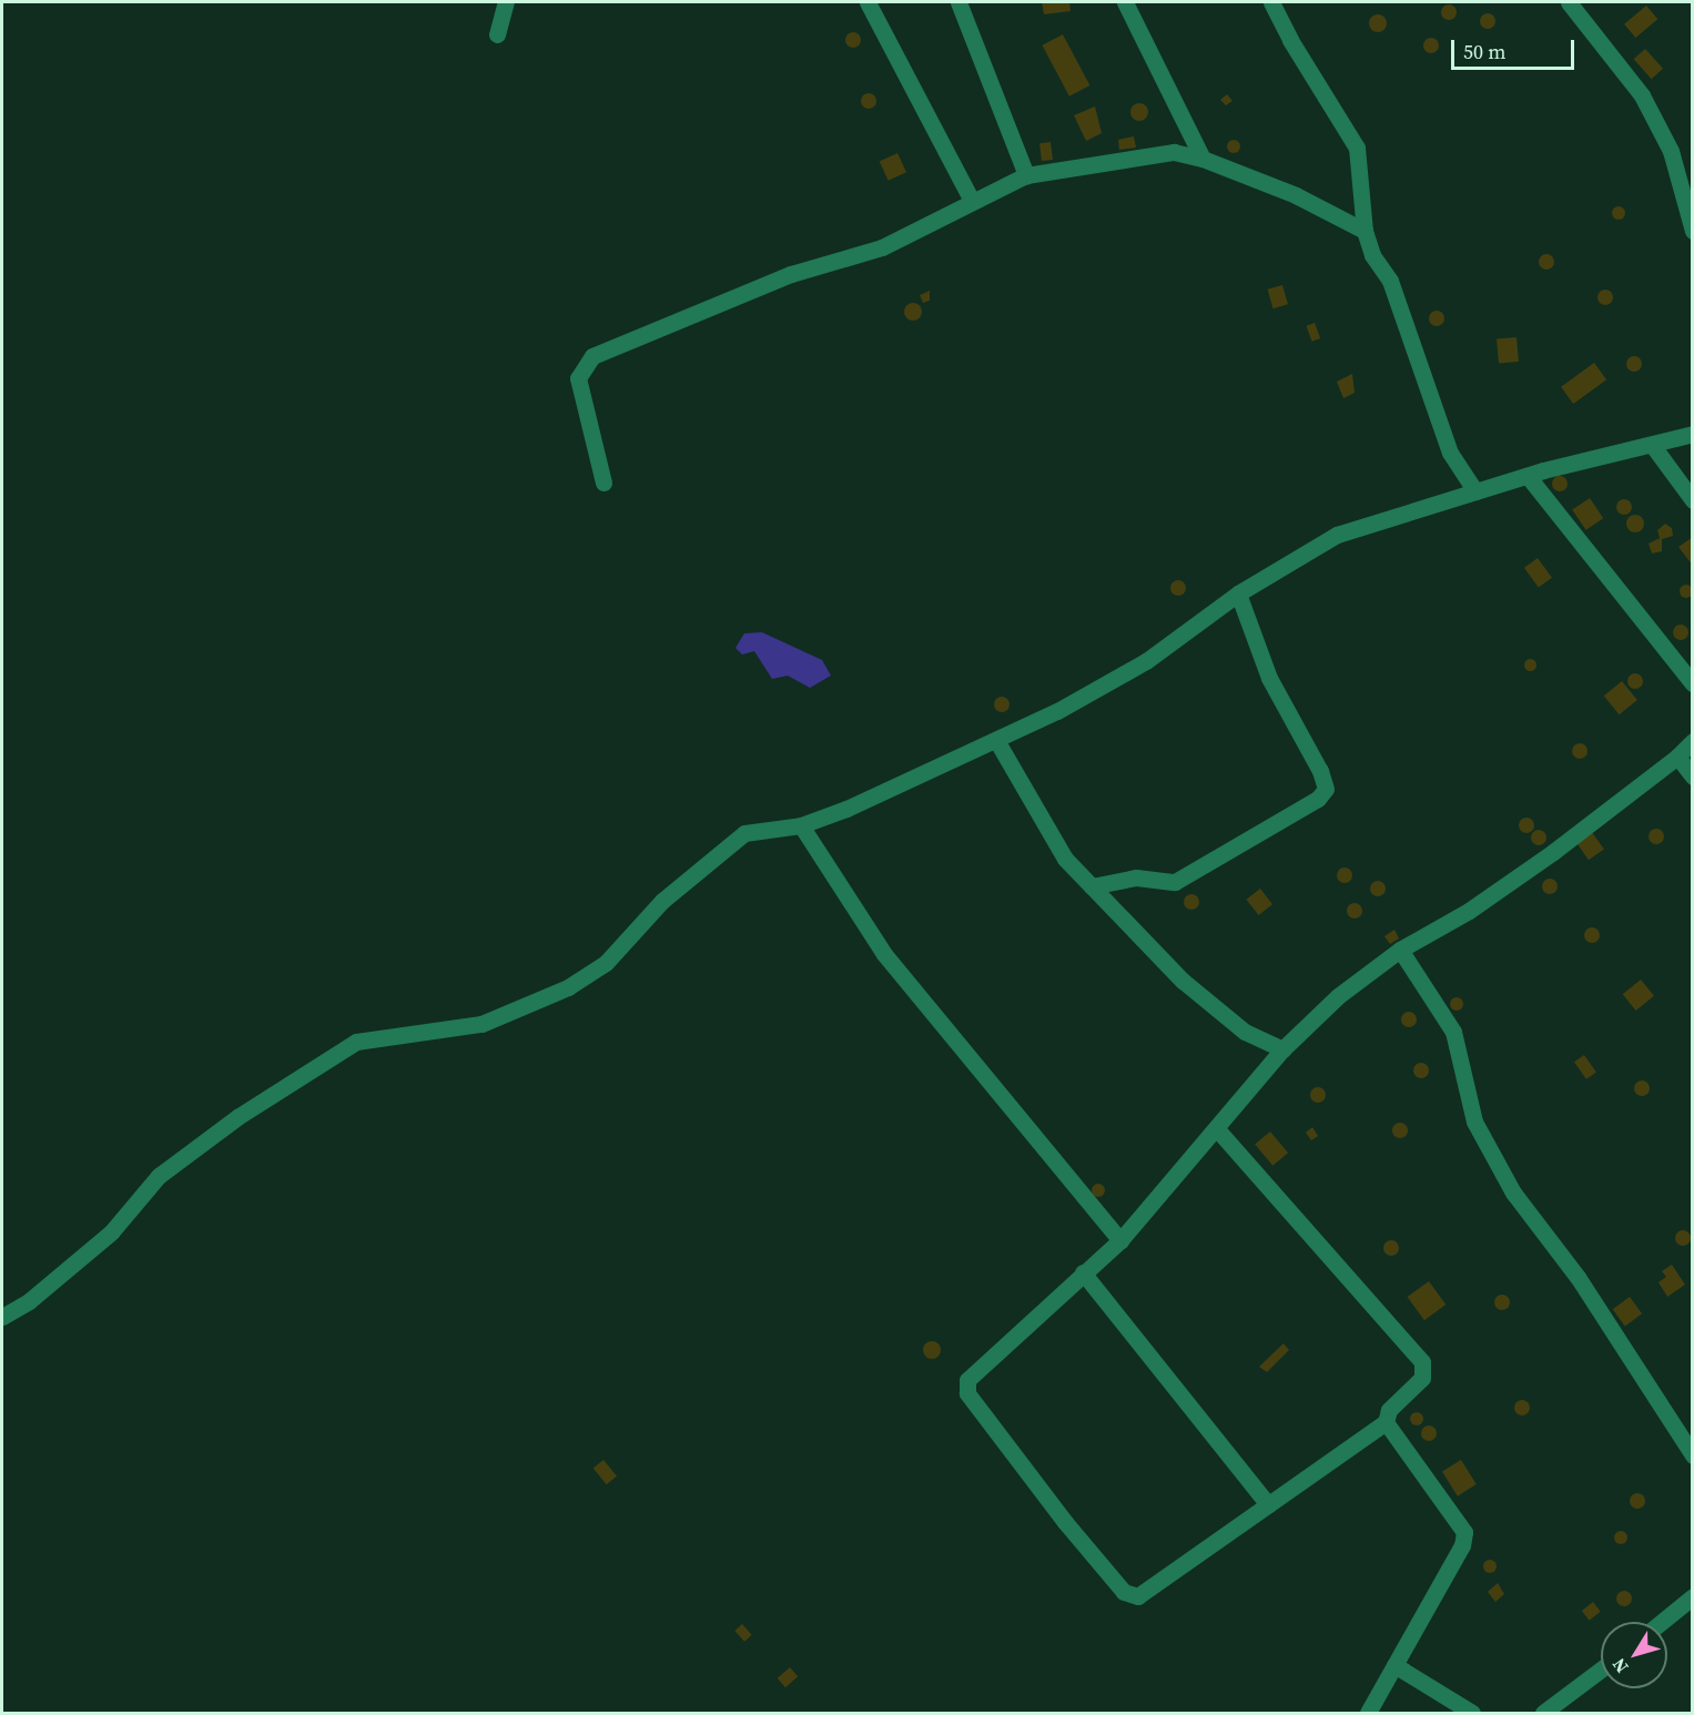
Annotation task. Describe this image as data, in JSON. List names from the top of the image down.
{
  "scale_bar": "50 m",
  "north": "bottom left"
}
